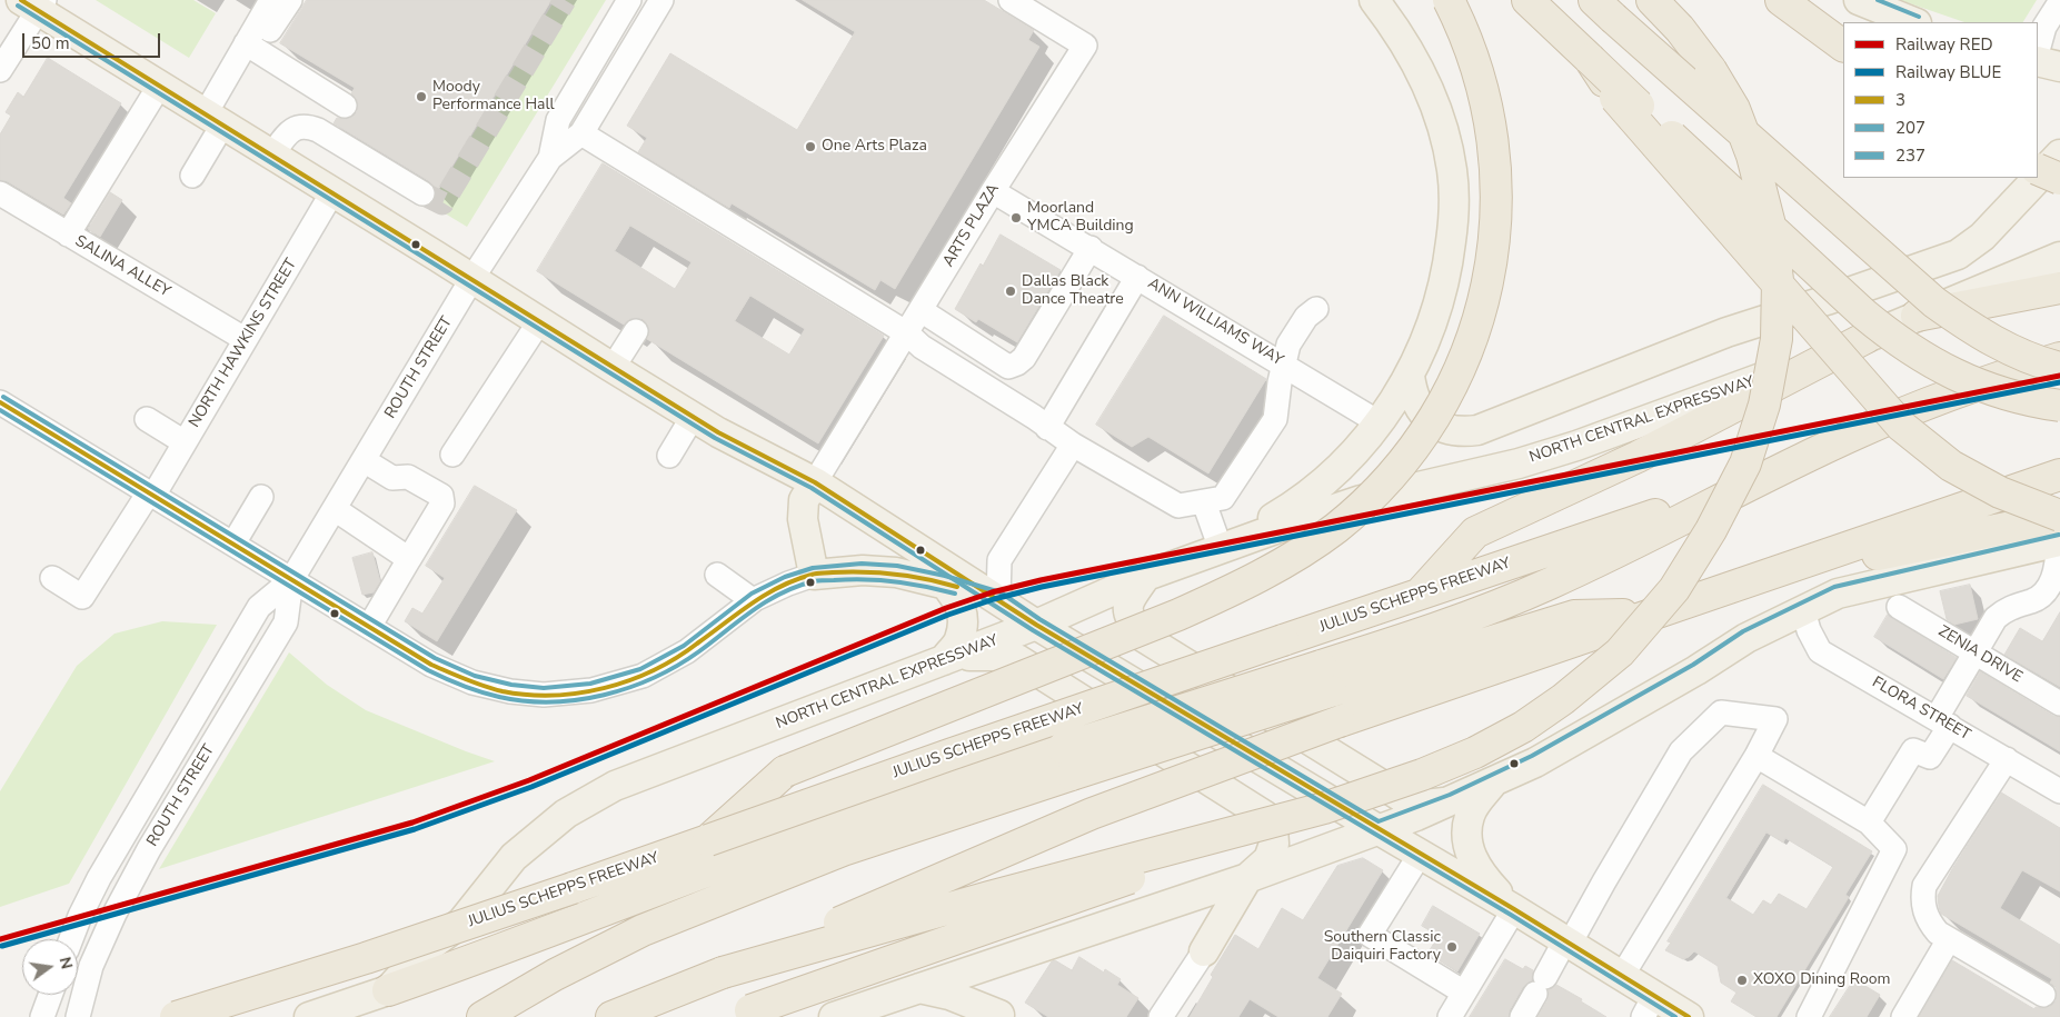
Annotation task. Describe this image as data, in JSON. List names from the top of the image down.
{
  "streets": {
    "highway": ["JULIUS SCHEPPS FREEWAY"],
    "main road": ["NORTH CENTRAL EXPRESSWAY"],
    "street": [
      "ARTS PLAZA",
      "SALINA ALLEY",
      "ANN WILLIAMS WAY",
      "NORTH HAWKINS STREET",
      "ROUTH STREET",
      "ZENIA DRIVE",
      "FLORA STREET"
    ]
  },
  "crossings": [
    ["ARTS PLAZA", "ANN WILLIAMS WAY"],
    ["SALINA ALLEY", "NORTH HAWKINS STREET"]
  ],
  "places": [
    "Moody Performance Hall",
    "One Arts Plaza",
    "Moorland YMCA Building",
    "Dallas Black Dance Theatre",
    "Southern Classic Daiquiri Factory",
    "XOXO Dining Room"
  ],
  "lines": [
    "transit line 3",
    "transit line 237",
    "transit line 207",
    "rail line RED",
    "rail line BLUE"
  ],
  "legend": [
    "Railway RED",
    "Railway BLUE",
    "3",
    "207",
    "237"
  ],
  "scale_bar": "50 m",
  "north": "right"
}
